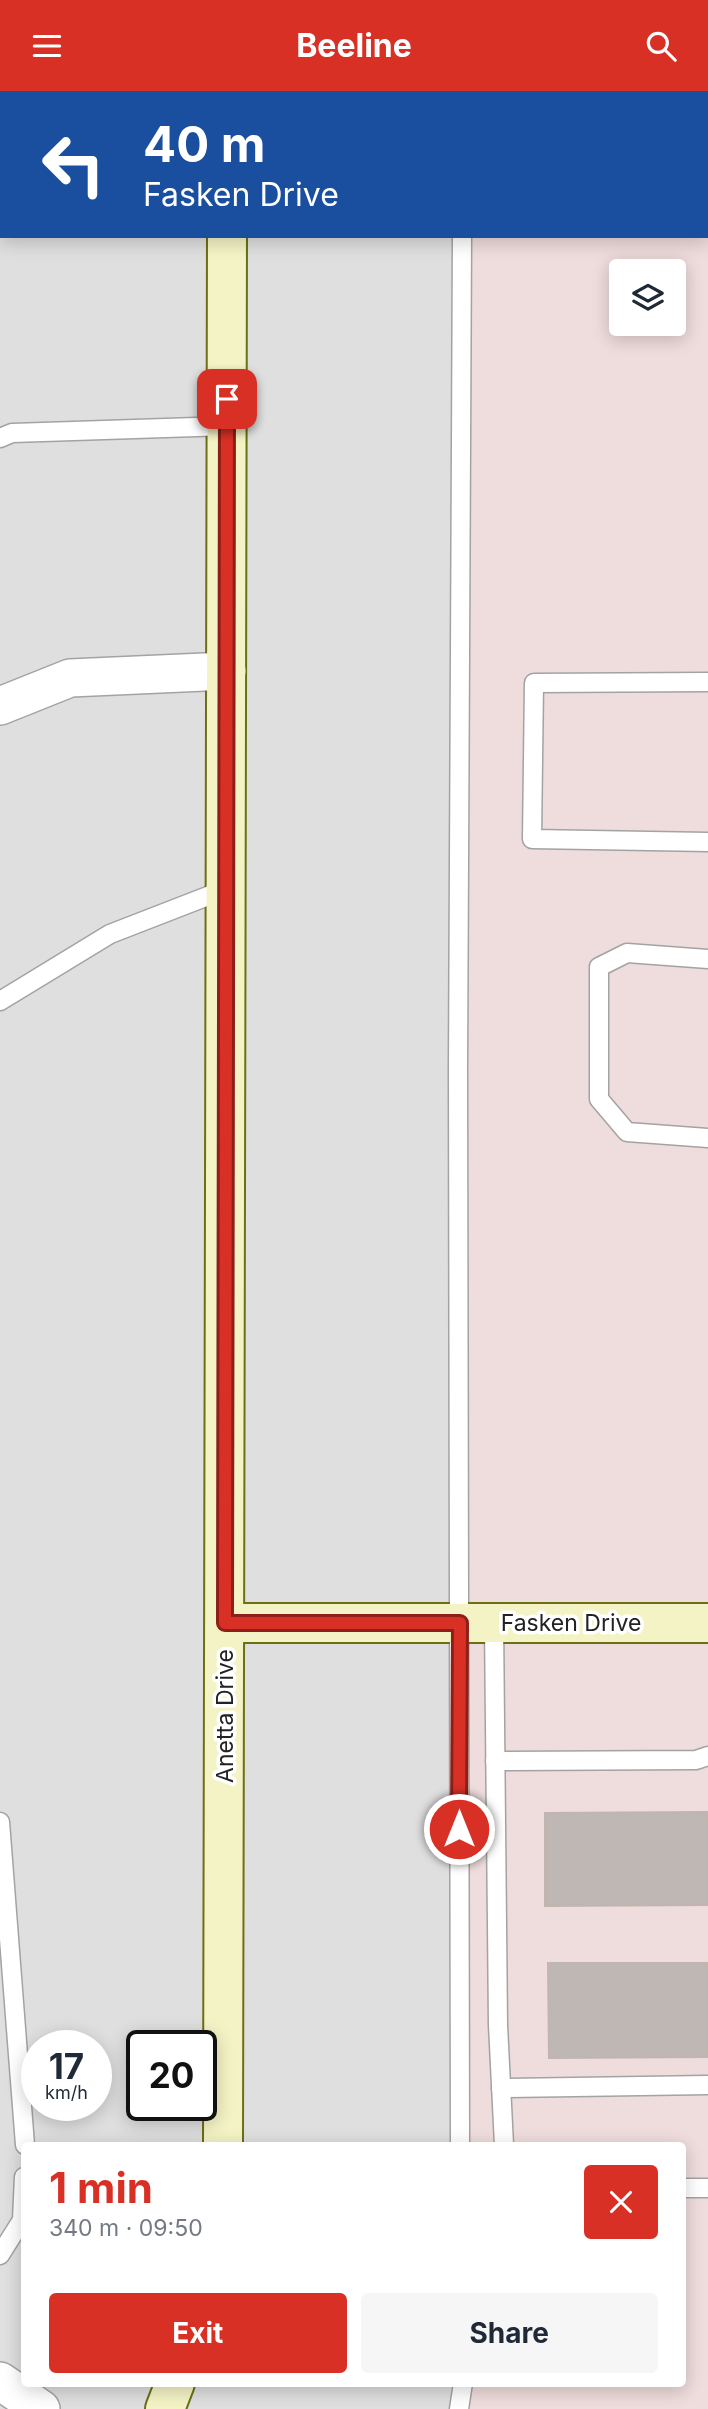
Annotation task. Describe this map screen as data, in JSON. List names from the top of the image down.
{
  "streets": {
    "street": ["Fasken Drive", "Anetta Drive"]
  },
  "crossings": [
    ["Fasken Drive", "Anetta Drive"]
  ],
  "page": {
    "header": "Beeline",
    "turn": ["40 m", "Fasken Drive"],
    "speed": "17 km/h",
    "limit": "20",
    "heading": ["1 min", "340 m · 09:50"],
    "buttons": ["Exit", "Share"]
  }
}
